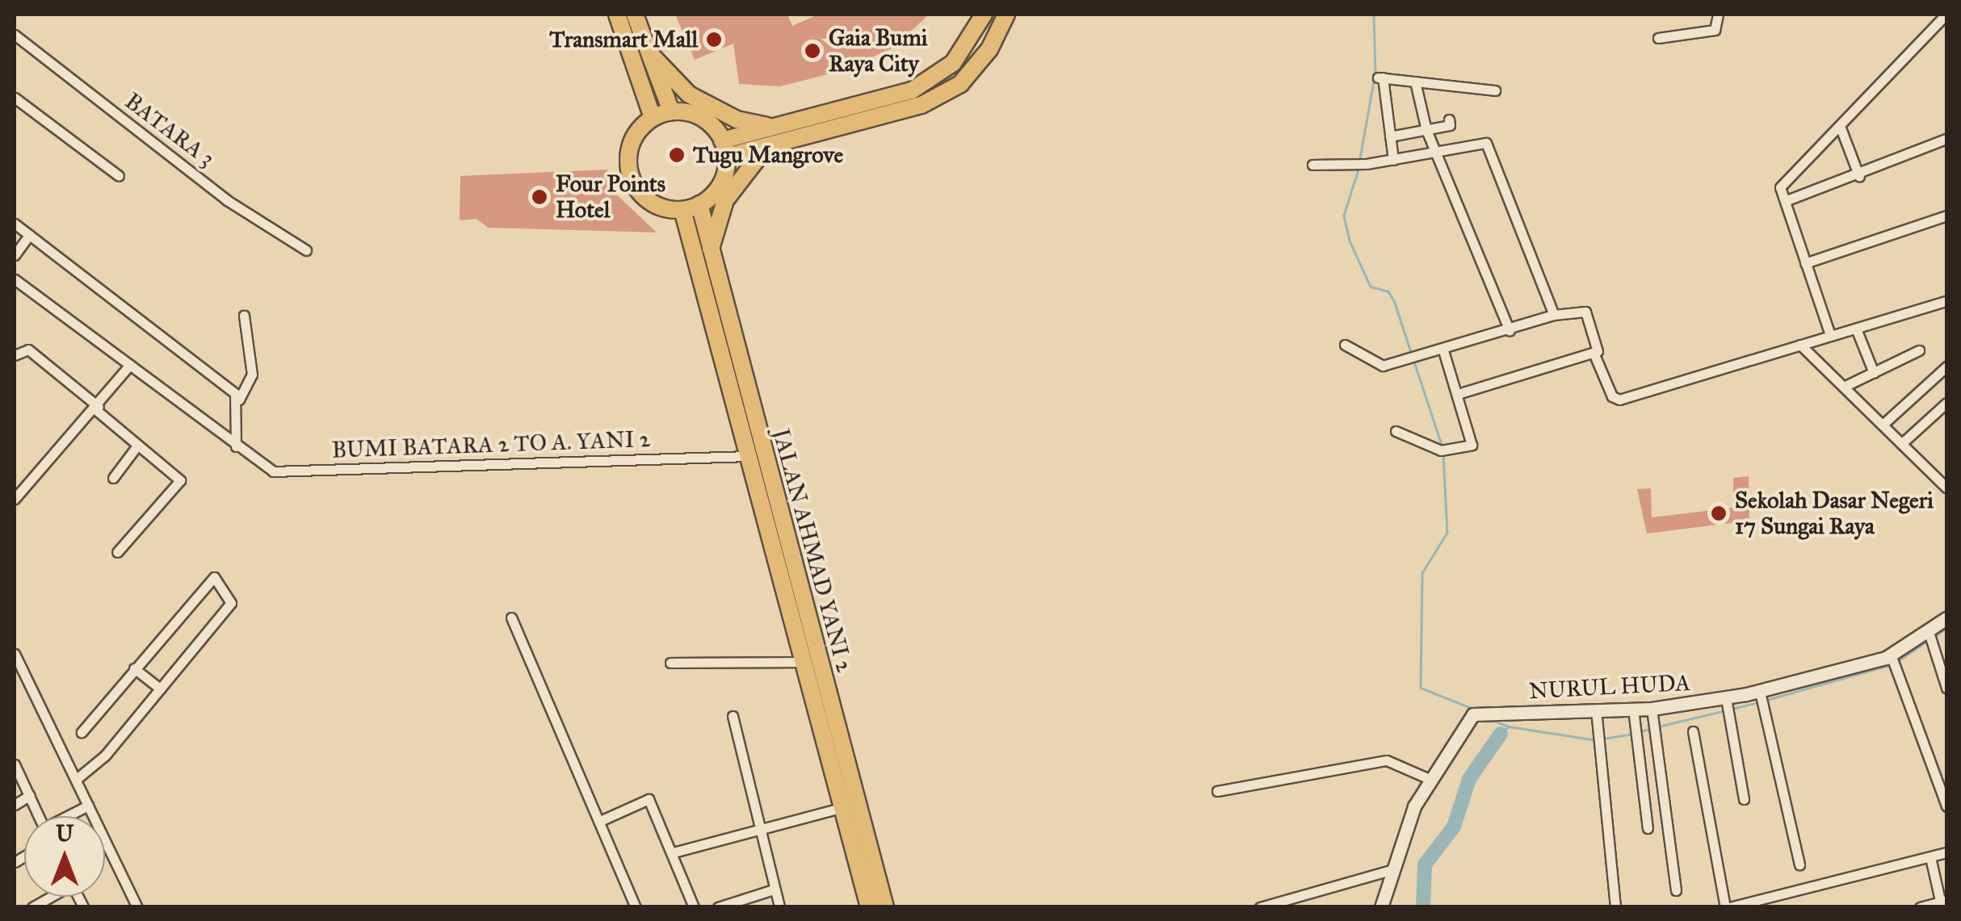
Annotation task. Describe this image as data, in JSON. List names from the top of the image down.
{
  "streets": {
    "highway": ["JALAN AHMAD YANI 2"],
    "street": ["BATARA 3", "BUMI BATARA 2 TO A. YANI 2", "NURUL HUDA"]
  },
  "crossings": [
    ["BUMI BATARA 2 TO A. YANI 2", "JALAN AHMAD YANI 2"]
  ],
  "places": [
    "Transmart Mall",
    "Gaia Bumi Raya City",
    "Tugu Mangrove",
    "Four Points Hotel",
    "Sekolah Dasar Negeri 17 Sungai Raya"
  ],
  "north": "top"
}
